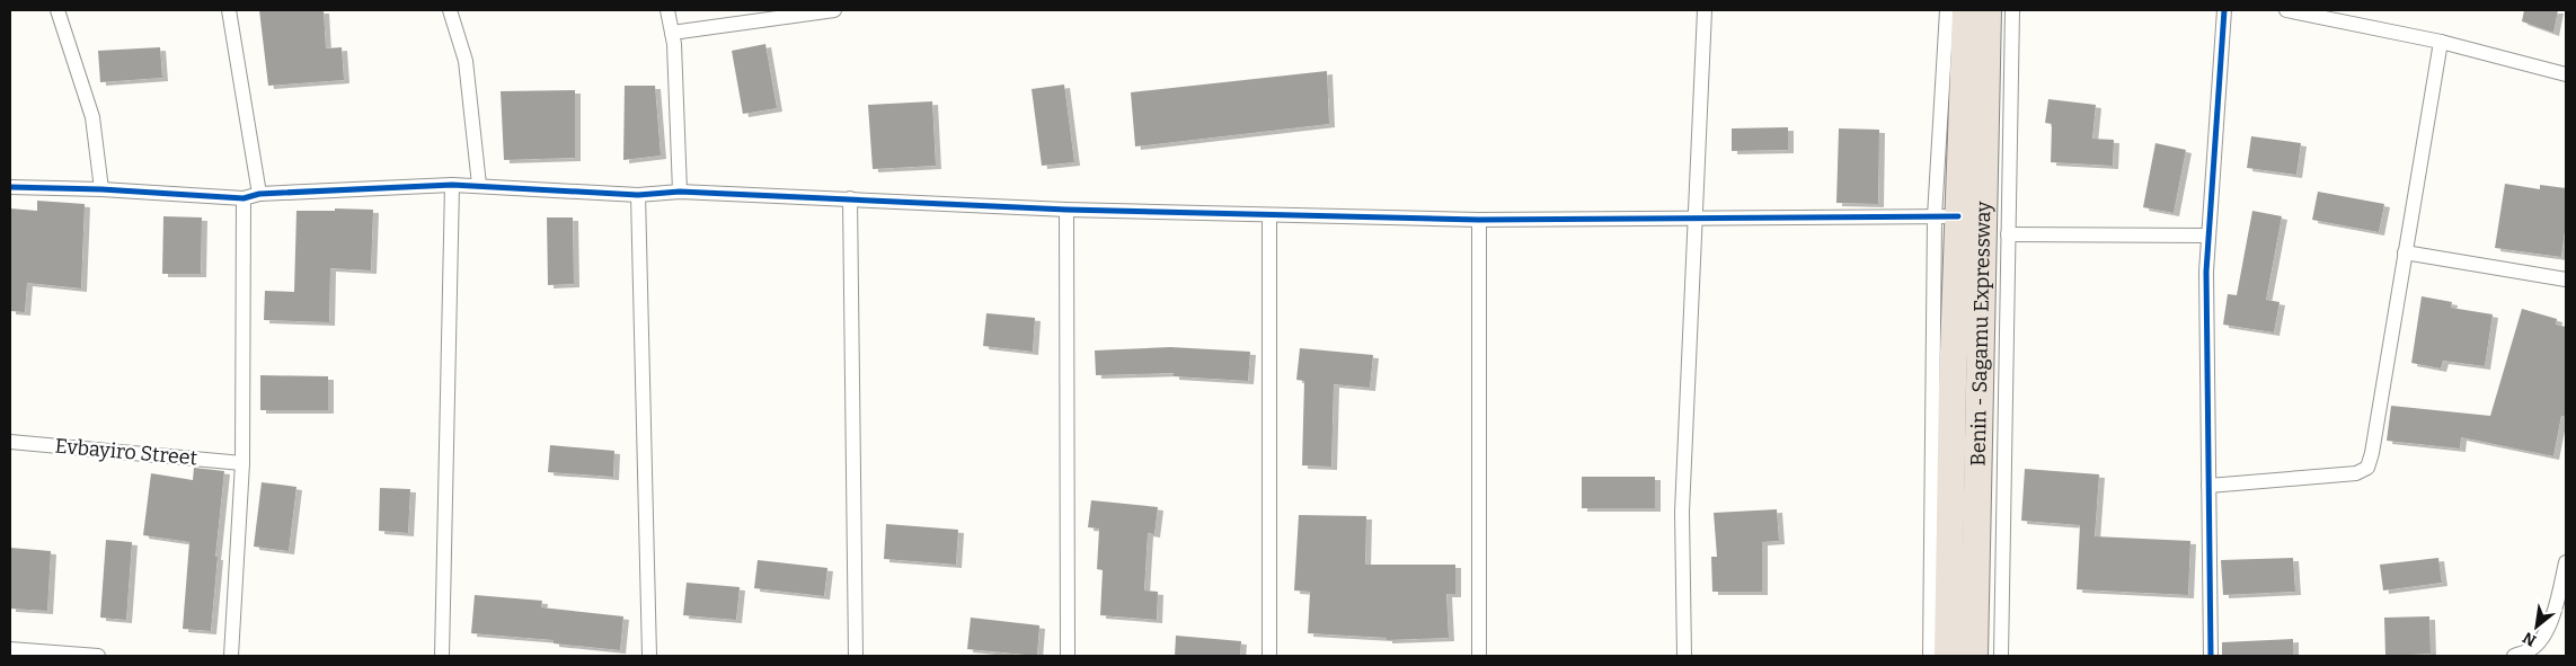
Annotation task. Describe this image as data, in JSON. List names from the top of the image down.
{
  "streets": {
    "highway": ["Benin - Sagamu Expressway"],
    "street": ["Evbayiro Street"]
  },
  "north": "bottom left"
}
